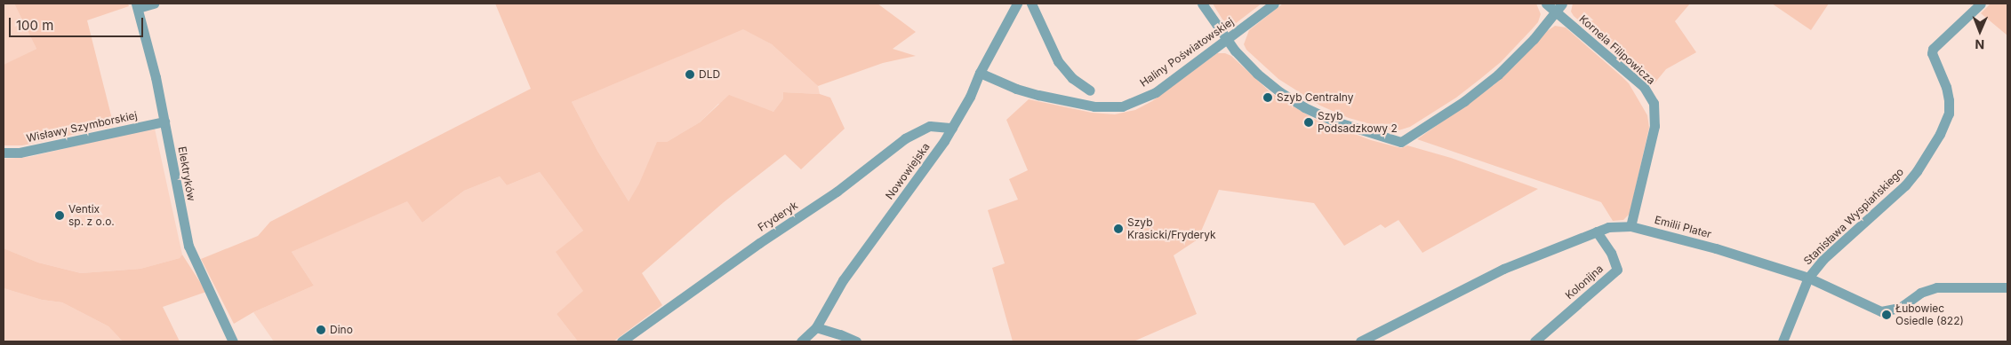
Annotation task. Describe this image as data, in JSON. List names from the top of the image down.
{
  "streets": {
    "street": [
      "Kornela Filipowicza",
      "Haliny Poświatowskiej",
      "Wisławy Szymborskiej",
      "Nowowiejska",
      "Elektryków",
      "Fryderyk",
      "Stanisława Wyspiańskiego",
      "Emilii Plater",
      "Kolonijna"
    ]
  },
  "crossings": [
    ["Kornela Filipowicza", "Emilii Plater"],
    ["Haliny Poświatowskiej", "Nowowiejska"],
    ["Wisławy Szymborskiej", "Elektryków"],
    ["Nowowiejska", "Fryderyk"],
    ["Stanisława Wyspiańskiego", "Emilii Plater"],
    ["Emilii Plater", "Kolonijna"]
  ],
  "places": [
    "DLD",
    "Szyb Centralny",
    "Szyb Podsadzkowy 2",
    "Ventix sp. z o.o.",
    "Szyb Krasicki/Fryderyk",
    "Łubowiec Osiedle (822)",
    "Dino"
  ],
  "scale_bar": "100 m",
  "north": "bottom"
}
